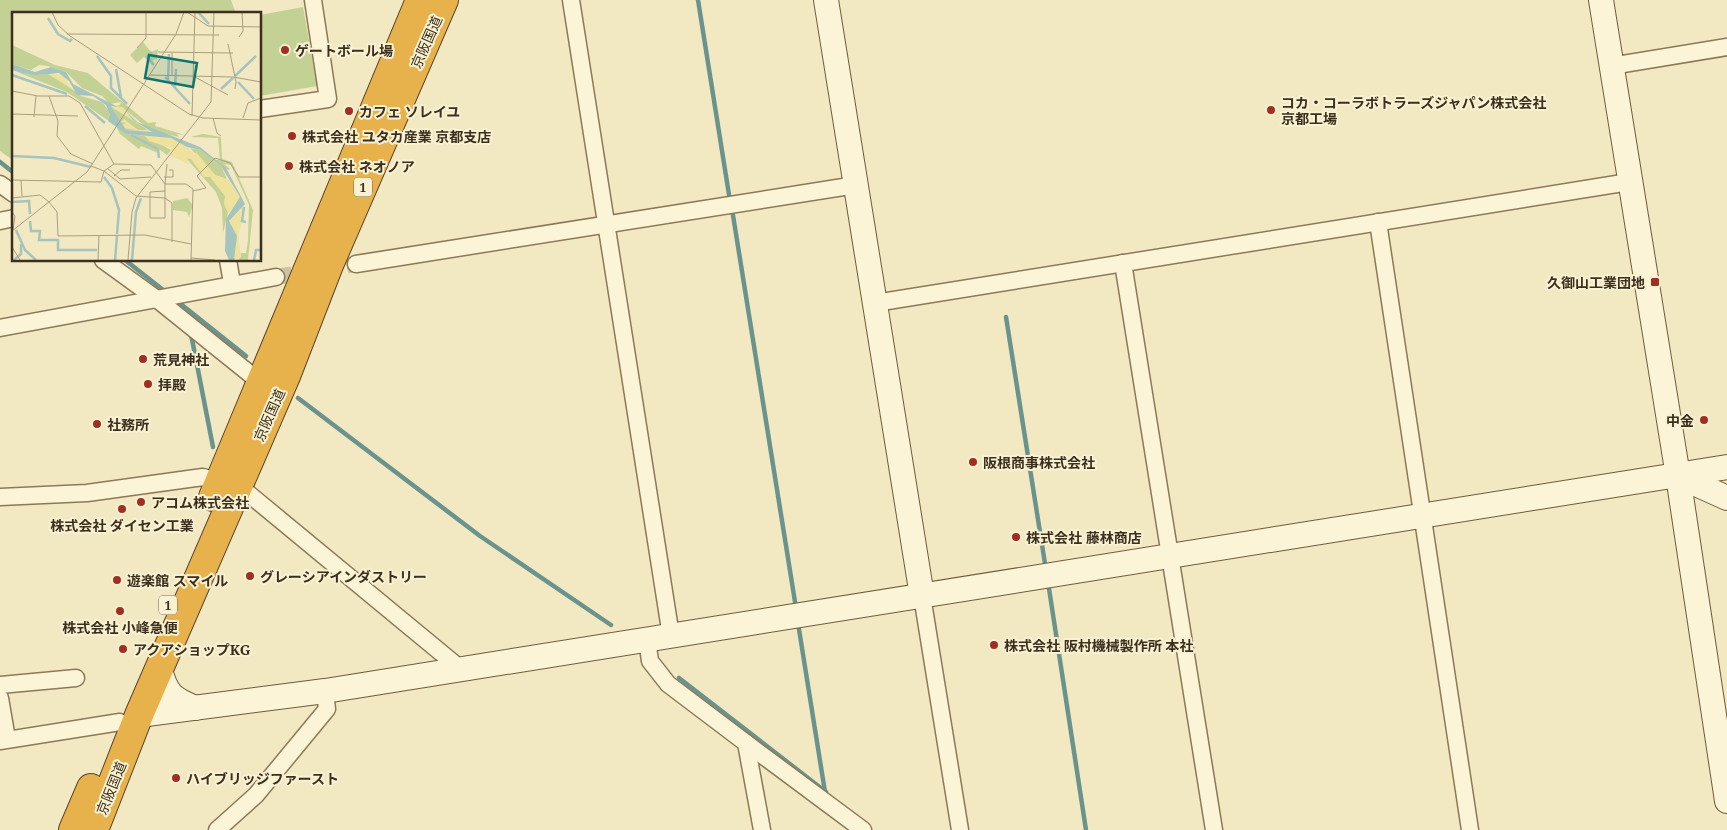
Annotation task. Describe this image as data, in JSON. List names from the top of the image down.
{
  "streets": {
    "highway": ["京阪国道", "1"]
  },
  "places": {
    "other": [
      "ゲートボール場",
      "コカ・コーラボトラーズジャパン株式会社 京都工場",
      "カフェ ソレイユ",
      "株式会社 ユタカ産業 京都支店",
      "株式会社 ネオノア",
      "荒見神社",
      "拝殿",
      "中金",
      "社務所",
      "阪根商事株式会社",
      "アコム株式会社",
      "株式会社 ダイセン工業",
      "株式会社 藤林商店",
      "グレーシアインダストリー",
      "遊楽館 スマイル",
      "株式会社 小峰急便",
      "株式会社 阪村機械製作所 本社",
      "アクアショップKG",
      "ハイブリッジファースト"
    ],
    "transit": ["久御山工業団地"]
  }
}
